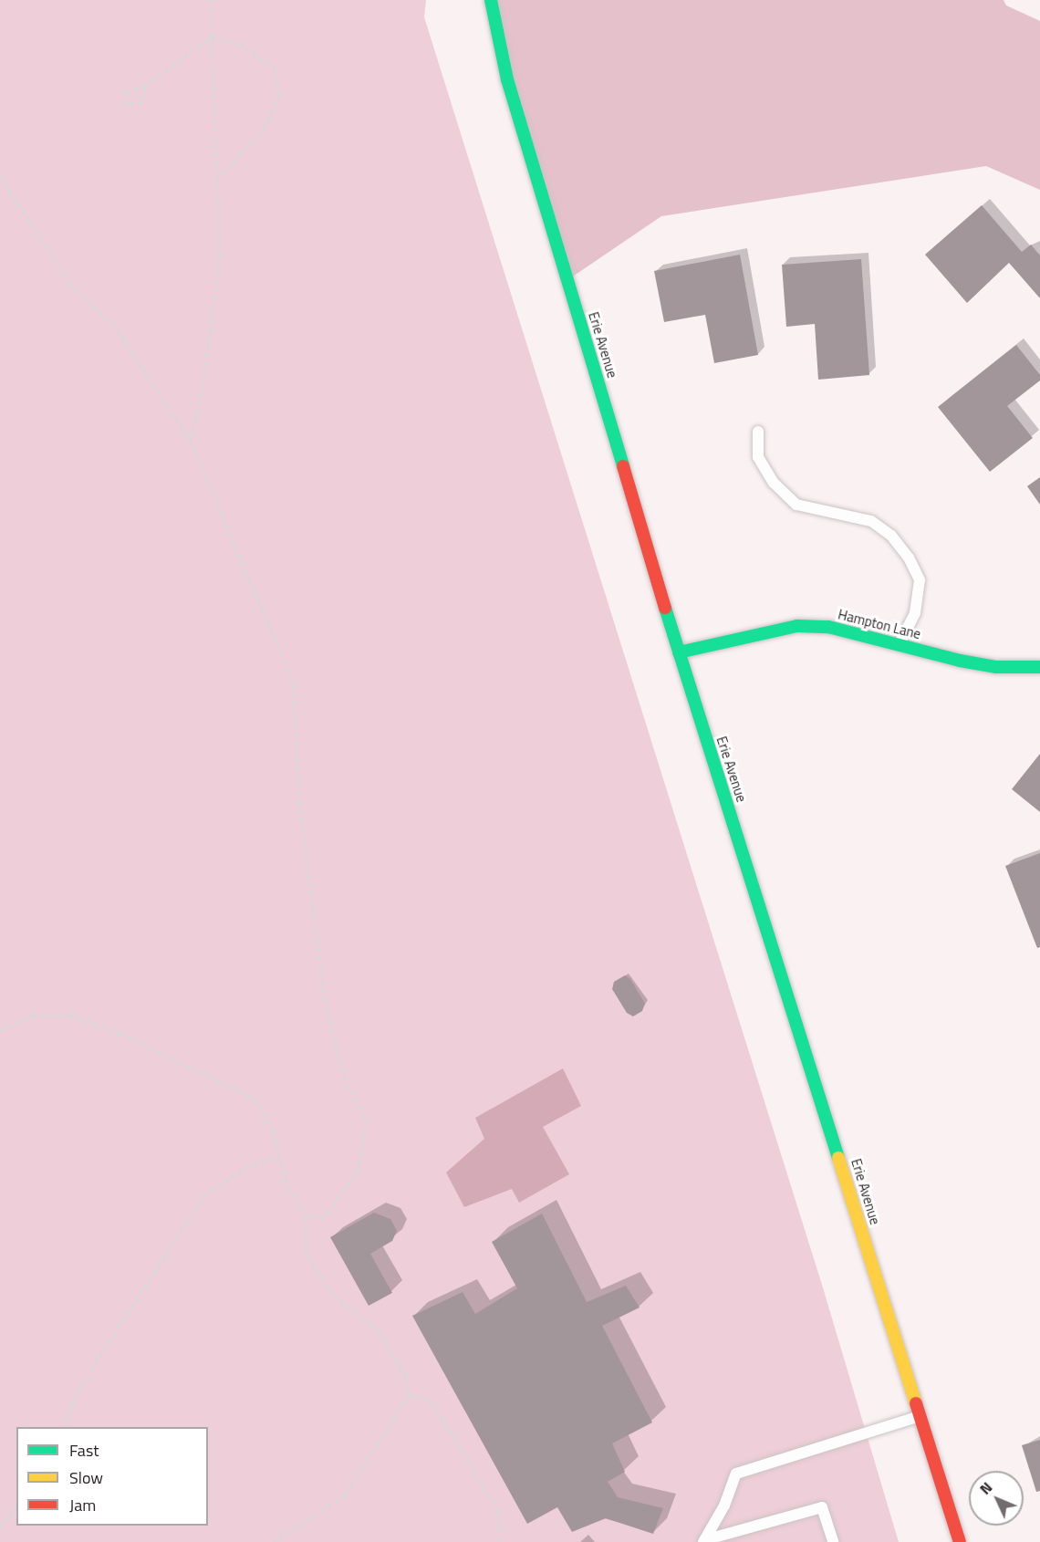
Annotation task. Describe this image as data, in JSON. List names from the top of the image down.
{
  "streets": {
    "street": ["Erie Avenue", "Hampton Lane"]
  },
  "crossings": [
    ["Erie Avenue", "Hampton Lane"]
  ],
  "legend": ["Fast", "Slow", "Jam"],
  "north": "top left"
}
